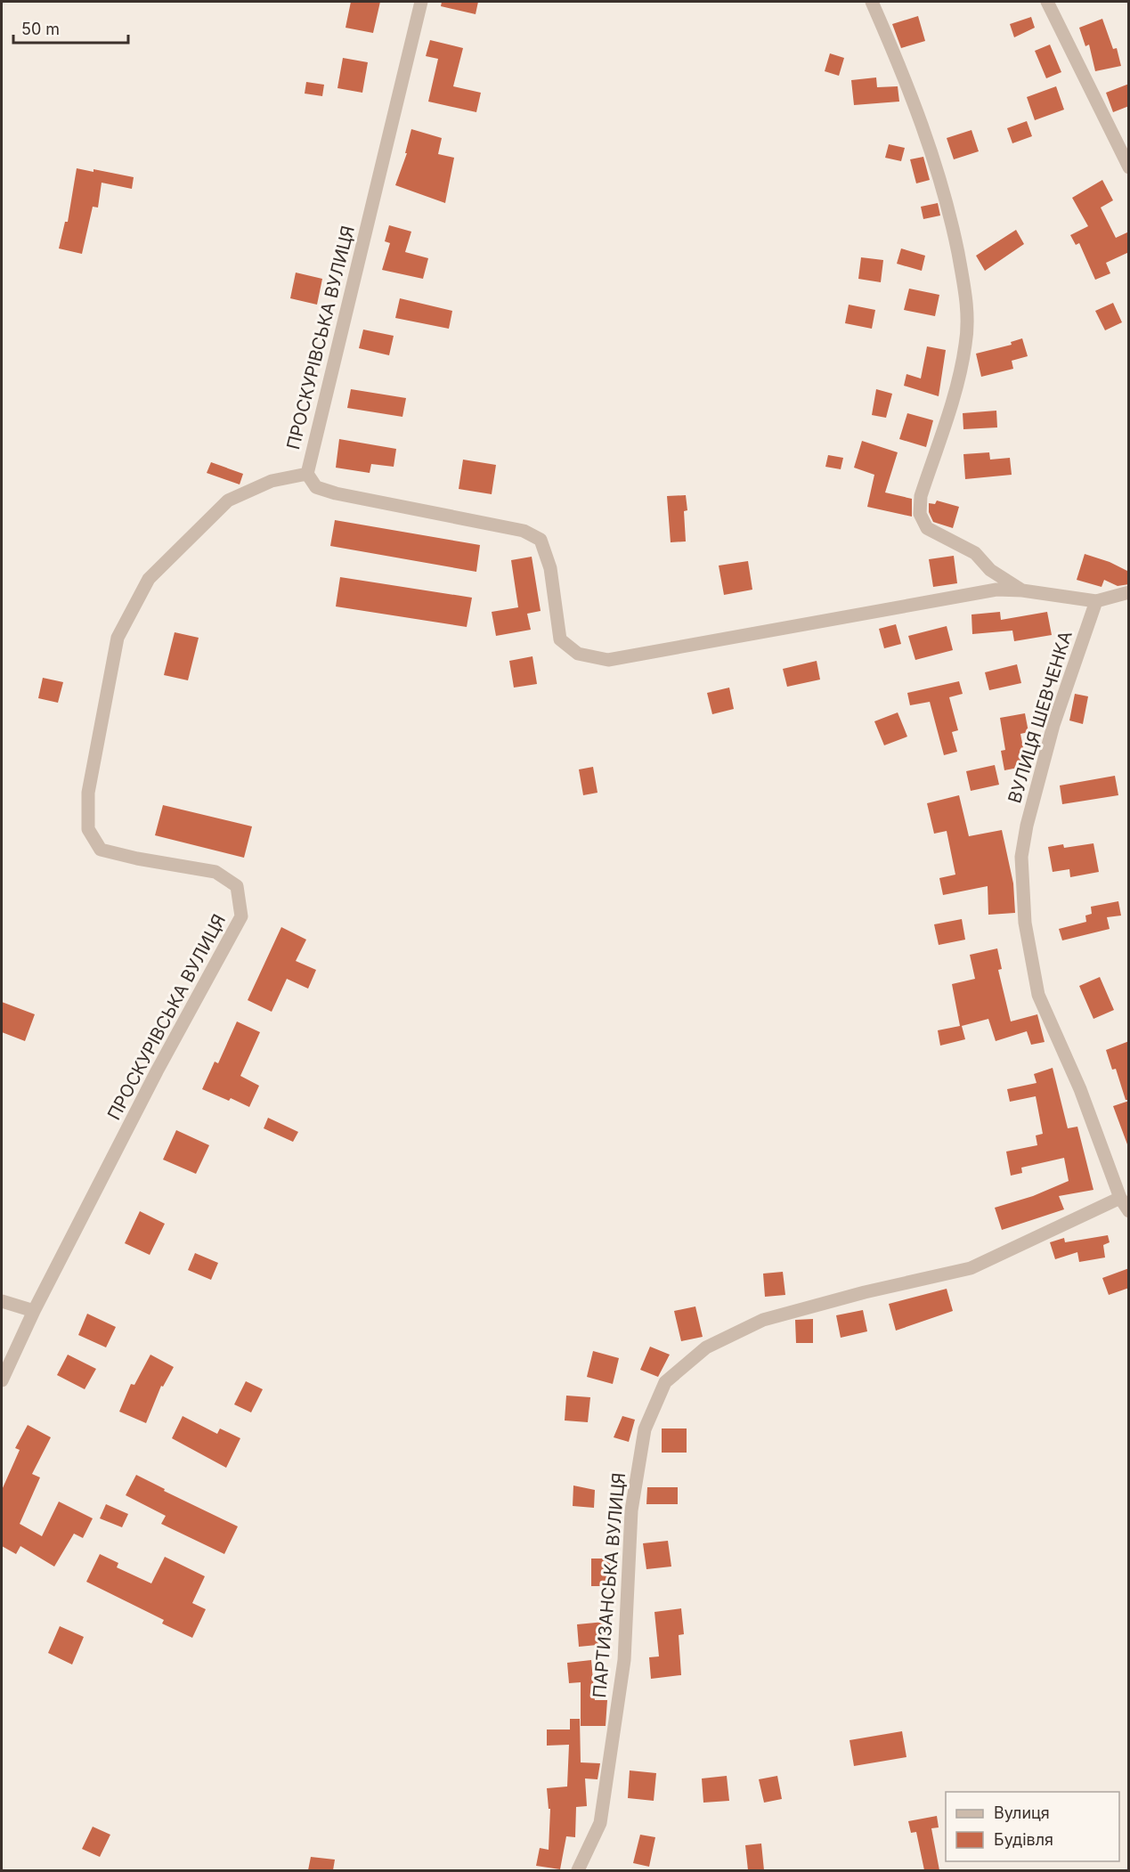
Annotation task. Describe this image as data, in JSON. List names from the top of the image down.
{
  "streets": {
    "street": ["ПРОСКУРІВСЬКА ВУЛИЦЯ", "ВУЛИЦЯ ШЕВЧЕНКА", "ПАРТИЗАНСЬКА ВУЛИЦЯ"]
  },
  "crossings": [
    ["ВУЛИЦЯ ШЕВЧЕНКА", "ПАРТИЗАНСЬКА ВУЛИЦЯ"]
  ],
  "legend": ["Вулиця", "Будівля"],
  "scale_bar": "50 m"
}
